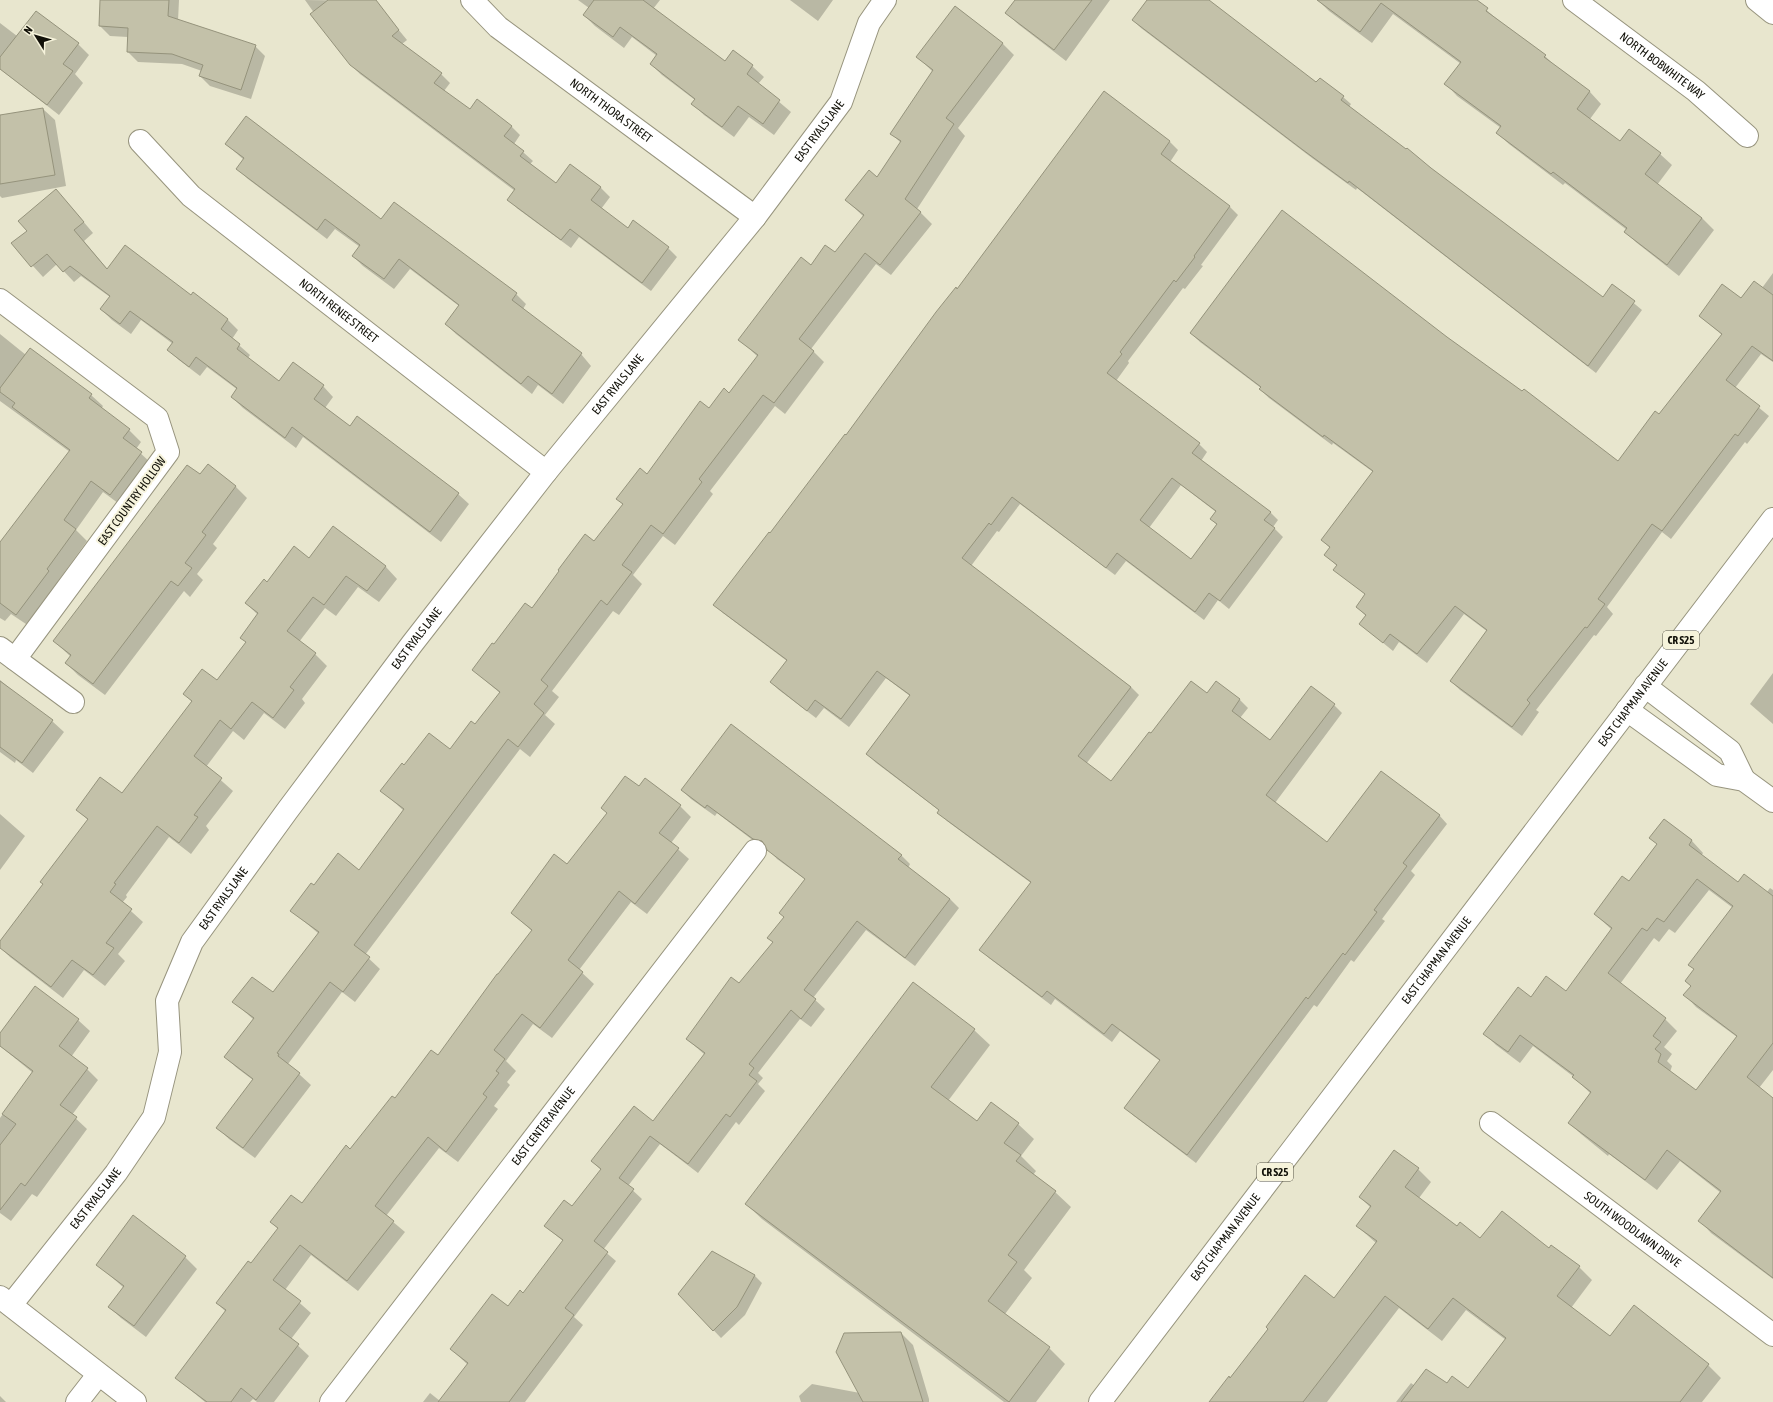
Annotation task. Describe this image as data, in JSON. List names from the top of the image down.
{
  "streets": {
    "street": [
      "NORTH BOBWHITE WAY",
      "NORTH THORA STREET",
      "EAST RYALS LANE",
      "NORTH RENEE STREET",
      "EAST COUNTRY HOLLOW",
      "CR S25",
      "EAST CHAPMAN AVENUE",
      "EAST CENTER AVENUE",
      "SOUTH WOODLAWN DRIVE"
    ]
  },
  "crossings": [
    ["NORTH THORA STREET", "EAST RYALS LANE"],
    ["EAST RYALS LANE", "NORTH RENEE STREET"]
  ],
  "north": "top left"
}
